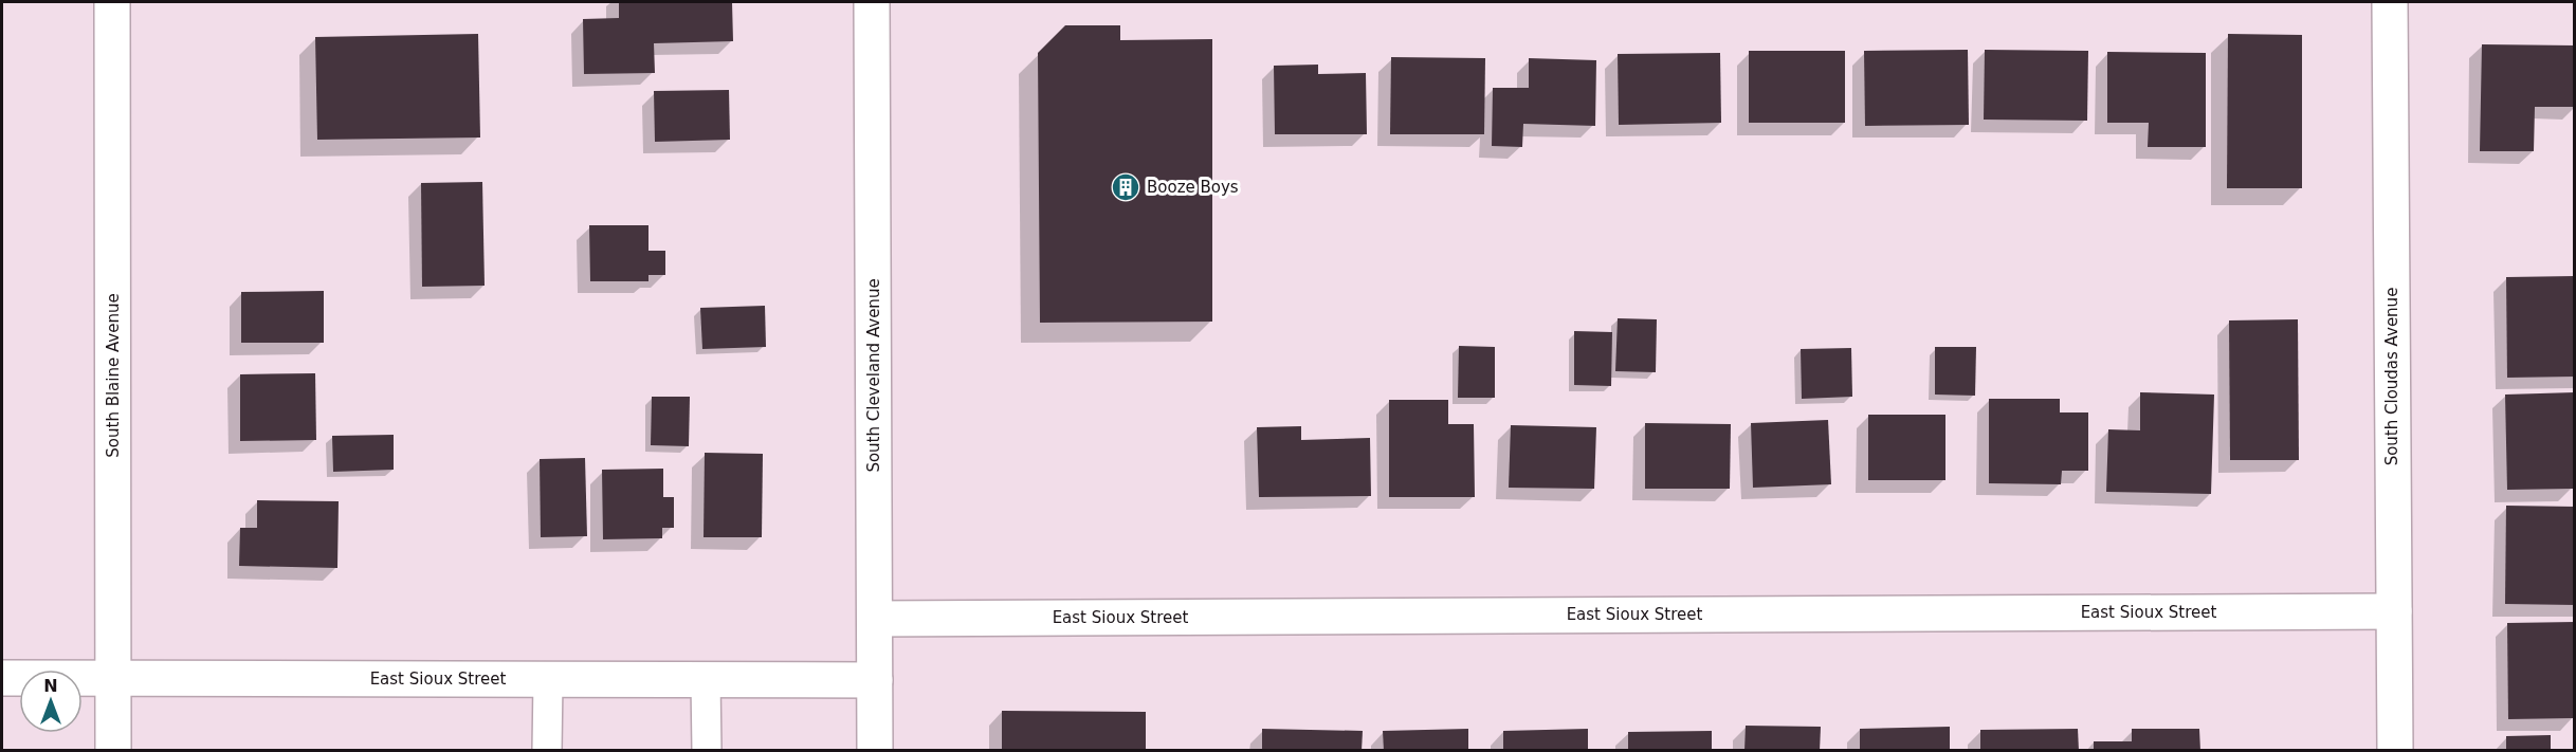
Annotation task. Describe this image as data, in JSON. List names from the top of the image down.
{
  "streets": {
    "street": [
      "South Blaine Avenue",
      "South Cleveland Avenue",
      "South Cloudas Avenue",
      "East Sioux Street"
    ]
  },
  "crossings": [
    ["South Blaine Avenue", "East Sioux Street"],
    ["South Cleveland Avenue", "East Sioux Street"],
    ["South Cloudas Avenue", "East Sioux Street"]
  ],
  "places": {
    "building": ["Booze Boys"]
  },
  "north": "top"
}
